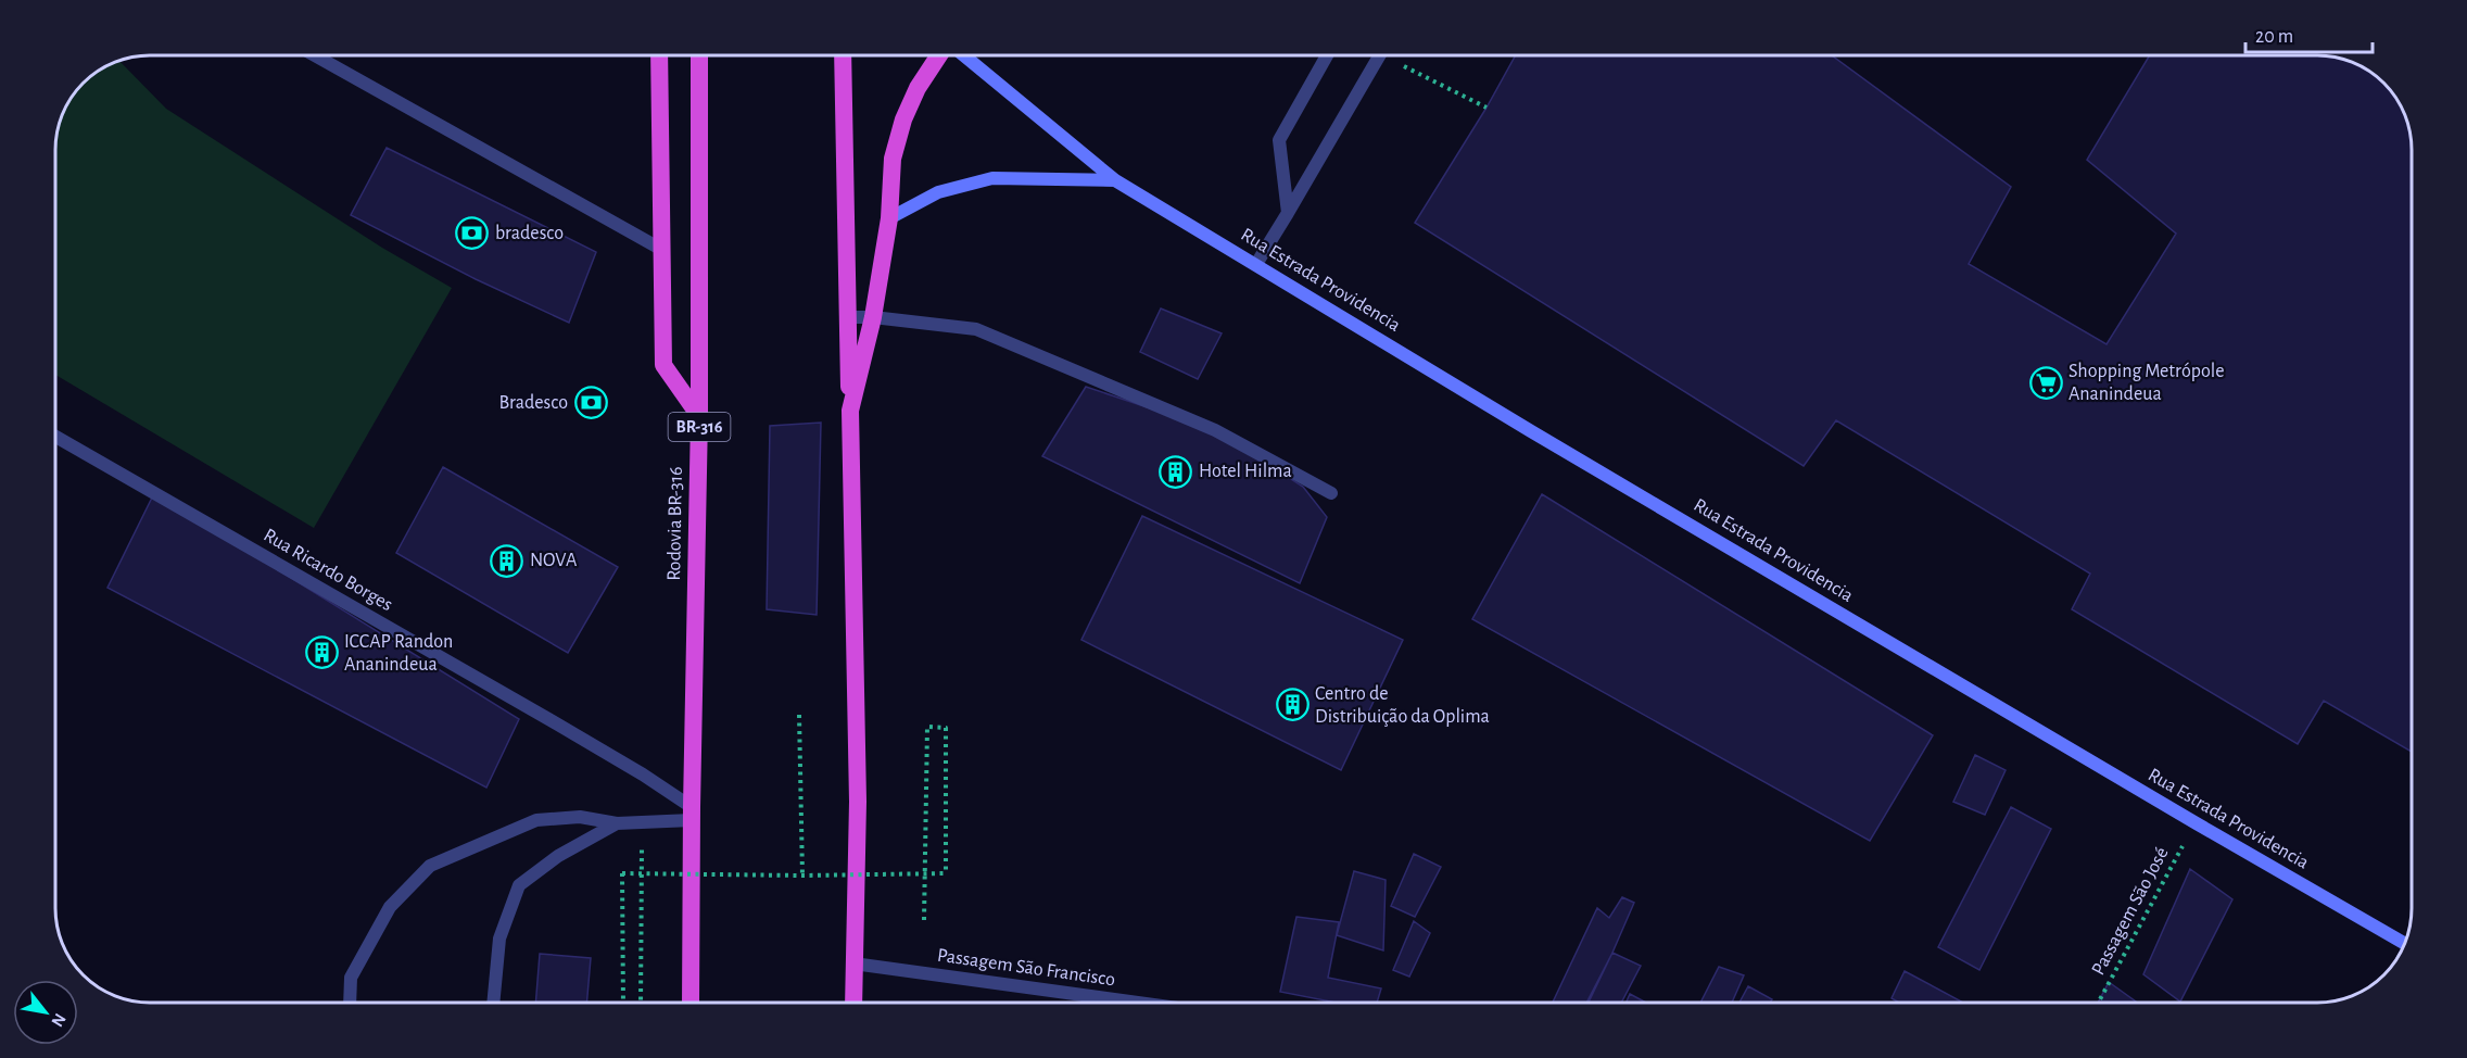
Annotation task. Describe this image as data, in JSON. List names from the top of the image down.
{
  "streets": {
    "highway": ["BR-316", "Rodovia BR-316"],
    "main road": ["Rua Estrada Providencia"],
    "street": ["Rua Ricardo Borges", "Passagem São Francisco"],
    "path": ["Passagem São José"]
  },
  "crossings": [
    ["Rua Estrada Providencia", "Passagem São José"],
    ["BR-316", "Rodovia BR-316"],
    ["BR-316", "Rua Ricardo Borges"],
    ["Rodovia BR-316", "Rua Ricardo Borges"]
  ],
  "places": {
    "bank": ["bradesco", "Bradesco"],
    "supermarket": ["Shopping Metrópole Ananindeua"],
    "building": [
      "Hotel Hilma",
      "NOVA",
      "ICCAP Randon Ananindeua",
      "Centro de Distribuição da Oplima"
    ]
  },
  "scale_bar": "20 m",
  "north": "bottom right"
}
